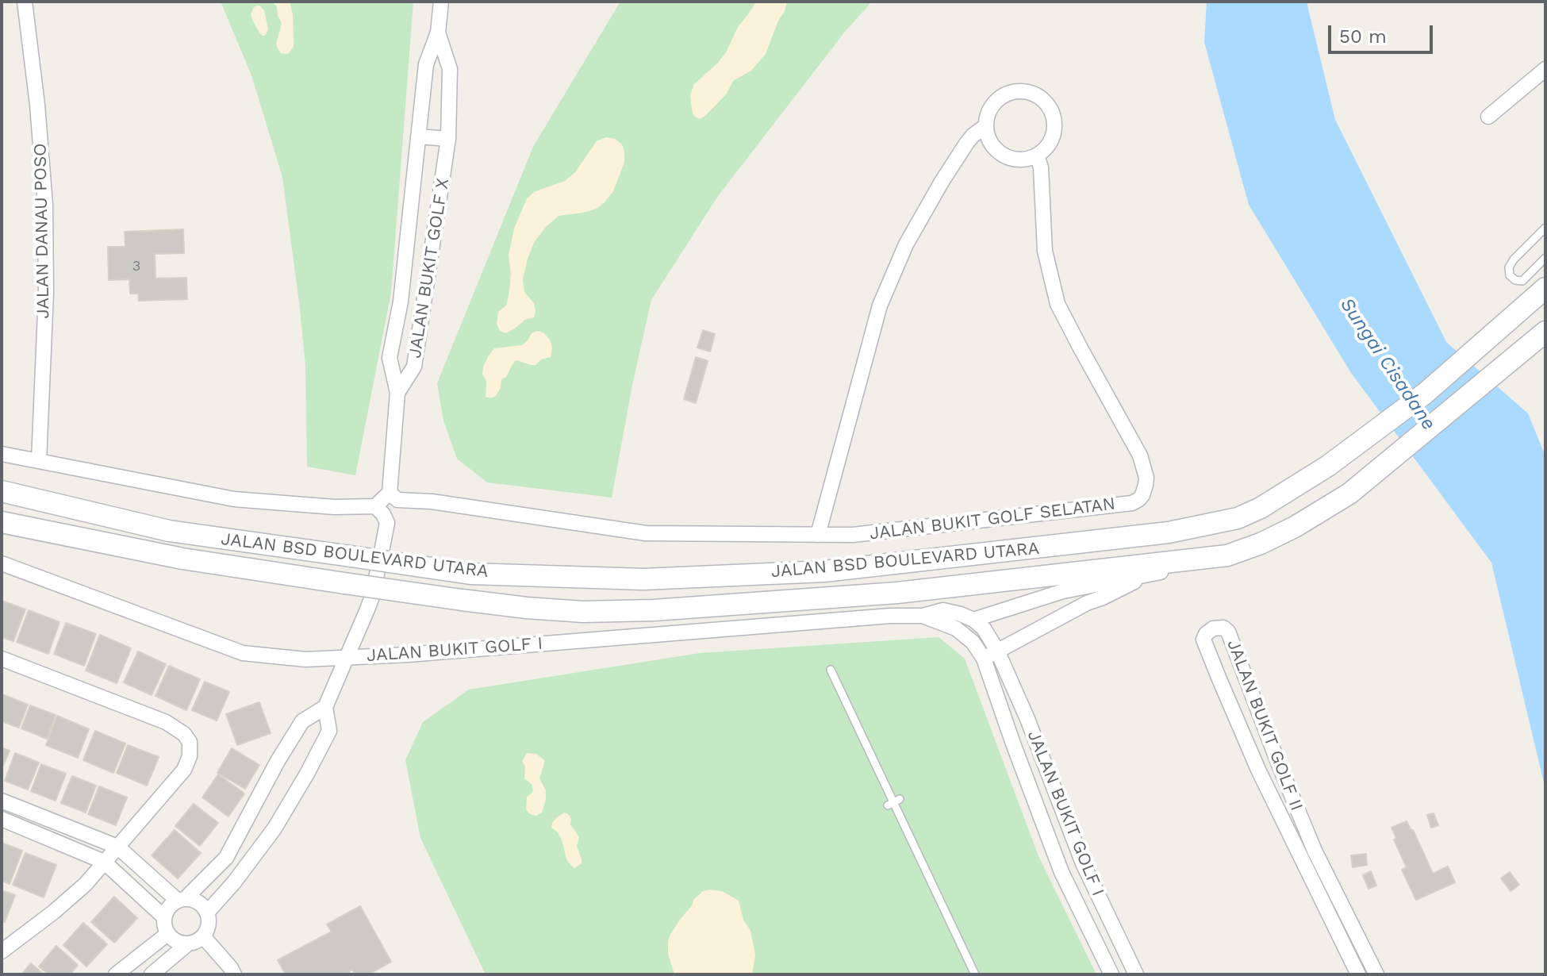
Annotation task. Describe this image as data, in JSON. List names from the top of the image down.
{
  "streets": {
    "main road": ["JALAN BSD BOULEVARD UTARA"],
    "street": [
      "JALAN DANAU POSO",
      "JALAN BUKIT GOLF X",
      "JALAN BUKIT GOLF SELATAN",
      "JALAN BUKIT GOLF I",
      "JALAN BUKIT GOLF II"
    ]
  },
  "crossings": [
    ["JALAN BUKIT GOLF X", "JALAN BUKIT GOLF SELATAN"]
  ],
  "water": ["Sungai Cisadane"],
  "house_numbers": ["3"],
  "scale_bar": "50 m"
}
